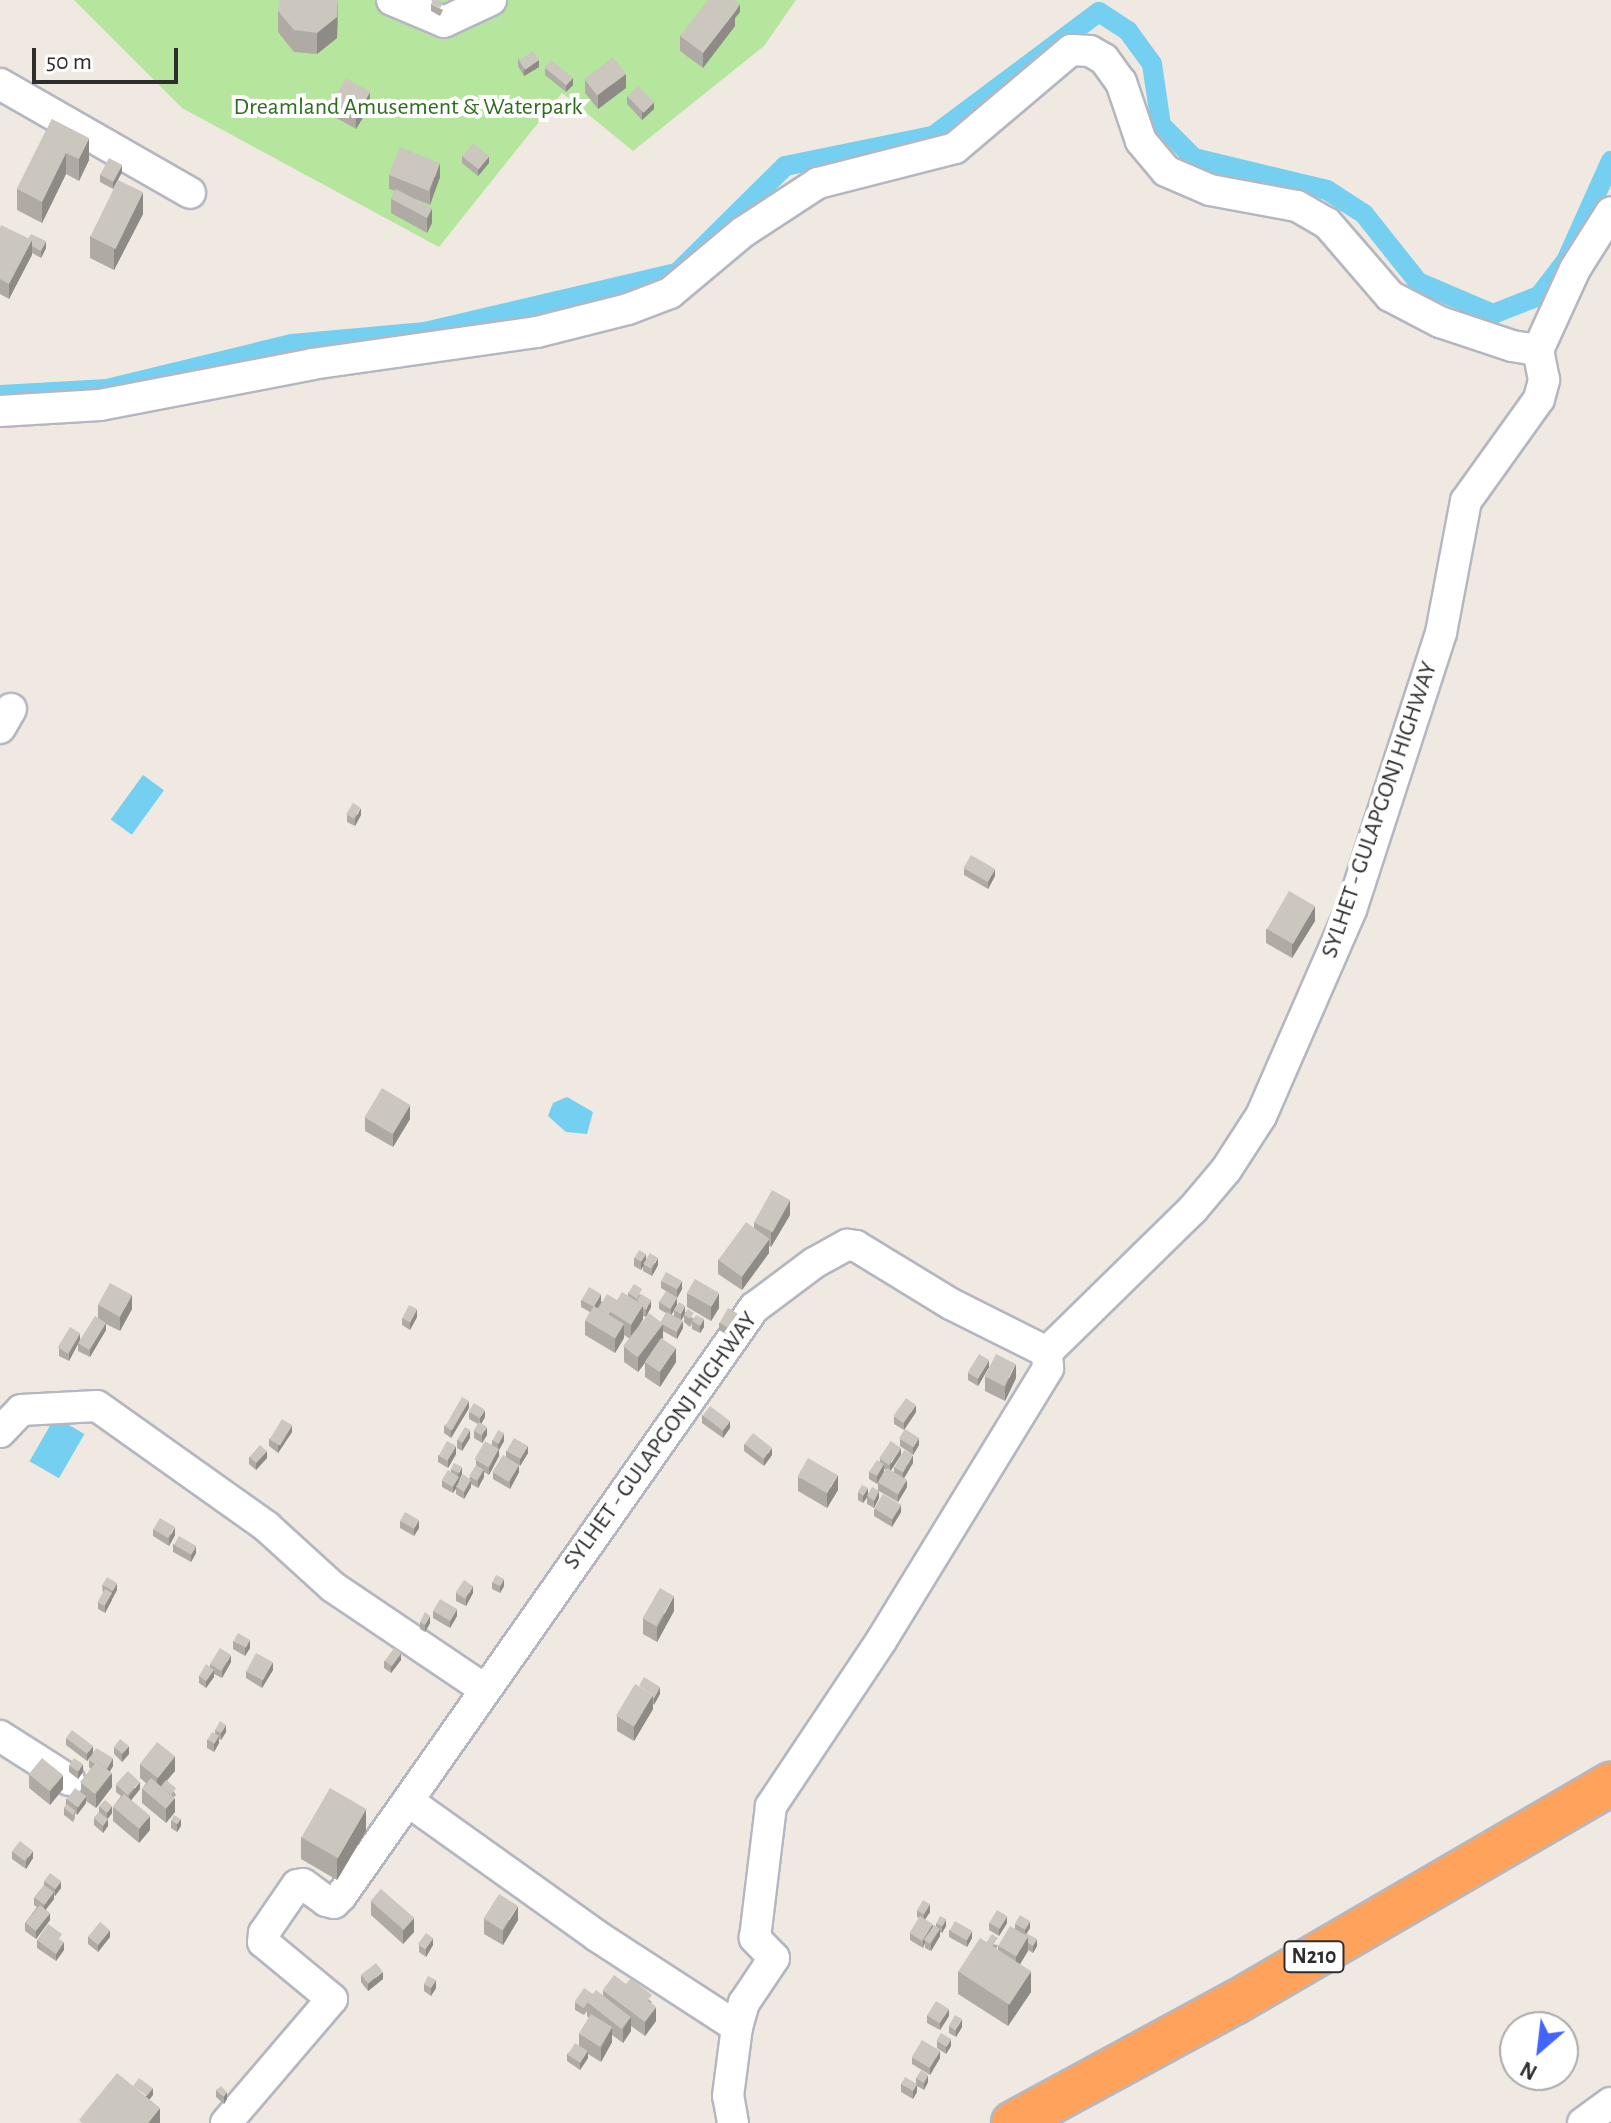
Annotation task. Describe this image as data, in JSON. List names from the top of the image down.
{
  "streets": {
    "highway": ["N210"],
    "street": ["SYLHET - GULAPGONJ HIGHWAY"]
  },
  "parks": ["Dreamland Amusement & Waterpark"],
  "scale_bar": "50 m",
  "north": "bottom left"
}
